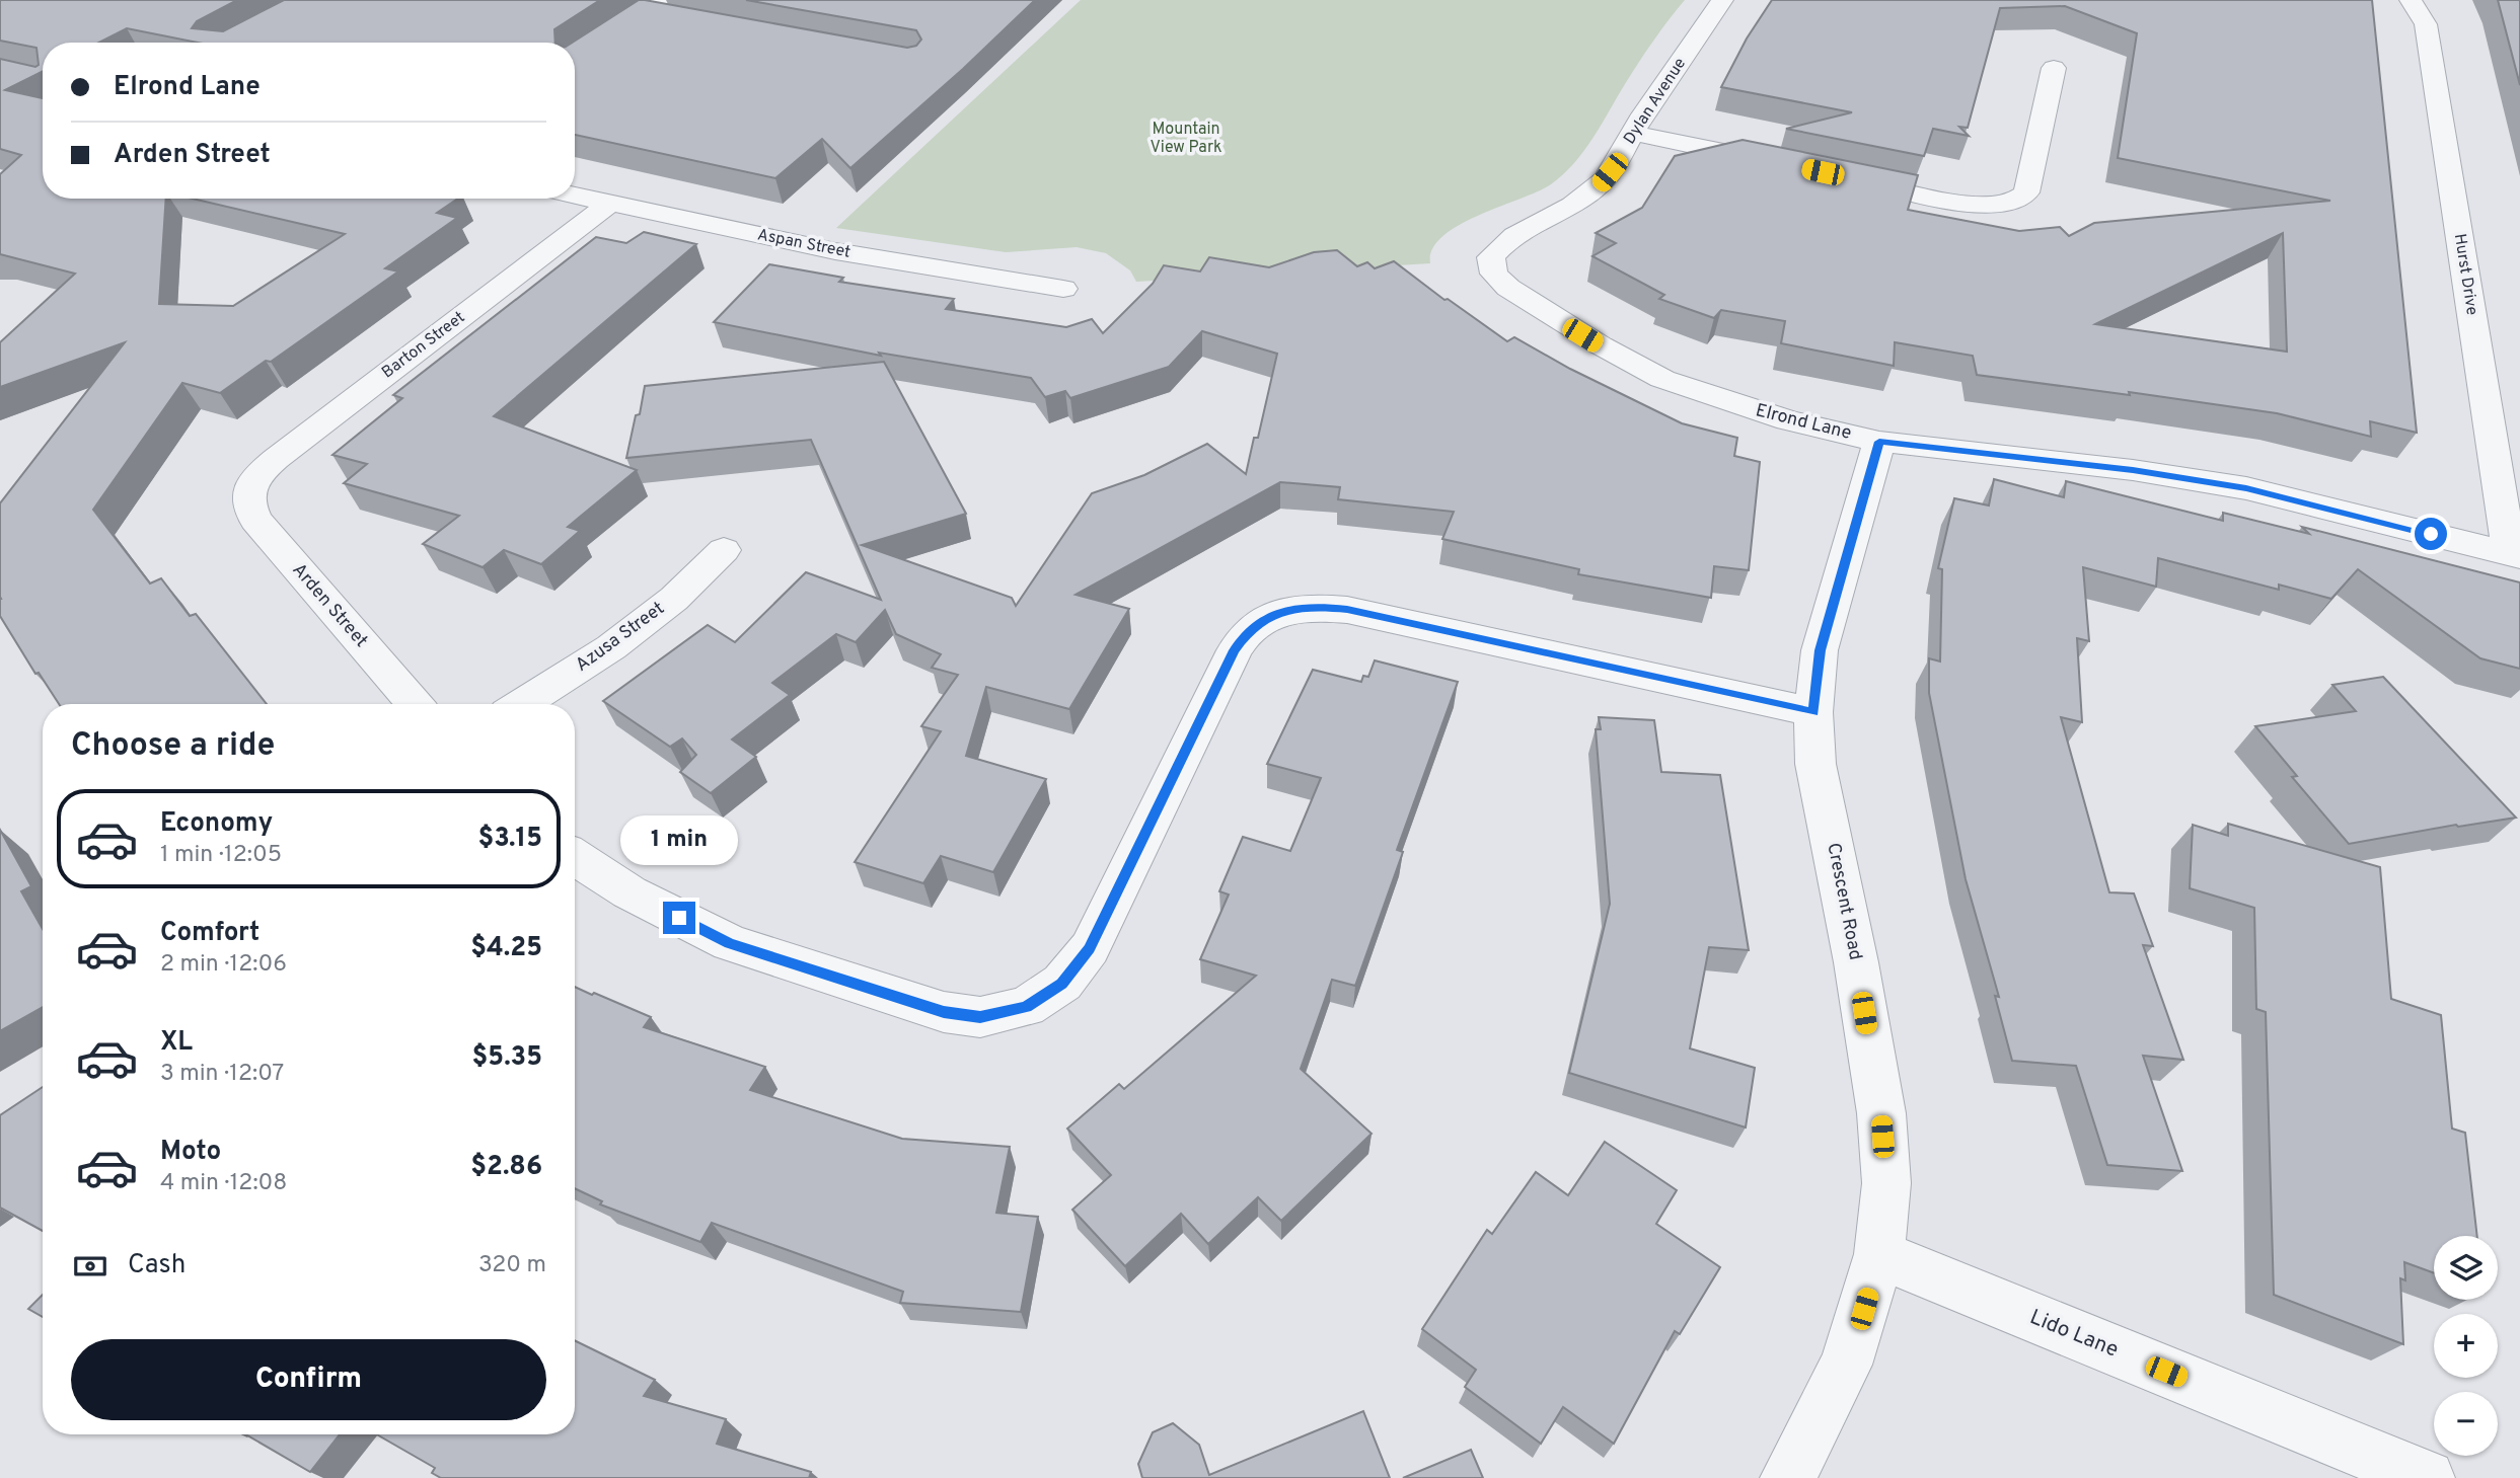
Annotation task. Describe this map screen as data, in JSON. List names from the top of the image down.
{
  "streets": {
    "street": [
      "Dylan Avenue",
      "Aspan Street",
      "Hurst Drive",
      "Barton Street",
      "Elrond Lane",
      "Arden Street",
      "Azusa Street",
      "Crescent Road",
      "Lido Lane"
    ]
  },
  "crossings": [
    ["Dylan Avenue", "Elrond Lane"],
    ["Aspan Street", "Barton Street"],
    ["Hurst Drive", "Elrond Lane"],
    ["Barton Street", "Arden Street"],
    ["Elrond Lane", "Crescent Road"],
    ["Crescent Road", "Lido Lane"]
  ],
  "parks": ["Mountain View Park"],
  "page": {
    "banner": ["Elrond Lane", "Arden Street"],
    "heading": "Choose a ride",
    "list": [
      {
        "name": "Economy",
        "note": "1 min · 12:05",
        "value": "$3.15"
      },
      {
        "name": "Comfort",
        "note": "2 min · 12:06",
        "value": "$4.25"
      },
      {
        "name": "XL",
        "note": "3 min · 12:07",
        "value": "$5.35"
      },
      {
        "name": "Moto",
        "note": "4 min · 12:08",
        "value": "$2.86"
      }
    ],
    "bubble": "1 min",
    "pay": ["Cash", "320 m"],
    "map_buttons": ["+", "−"],
    "buttons": "Confirm"
  }
}
